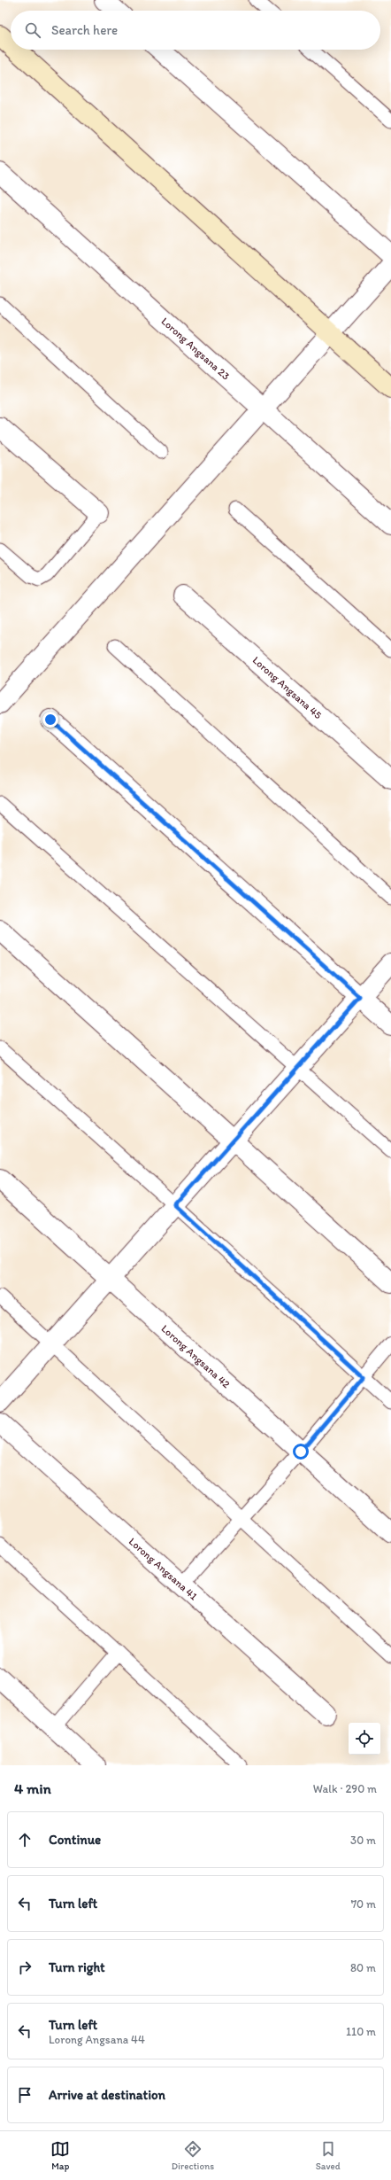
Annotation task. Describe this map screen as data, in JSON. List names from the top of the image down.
{
  "streets": {
    "street": [
      "Lorong Angsana 23",
      "Lorong Angsana 45",
      "Lorong Angsana 42",
      "Lorong Angsana 41"
    ]
  },
  "page": {
    "search": "Search here",
    "heading": ["4 min", "Walk · 290 m"],
    "list": [
      ["Continue", "30 m"],
      ["Turn left", "70 m"],
      ["Turn right", "80 m"],
      ["Turn left", "Lorong Angsana 44", "110 m"],
      "Arrive at destination"
    ],
    "nav": ["Map", "Directions", "Saved"]
  }
}
